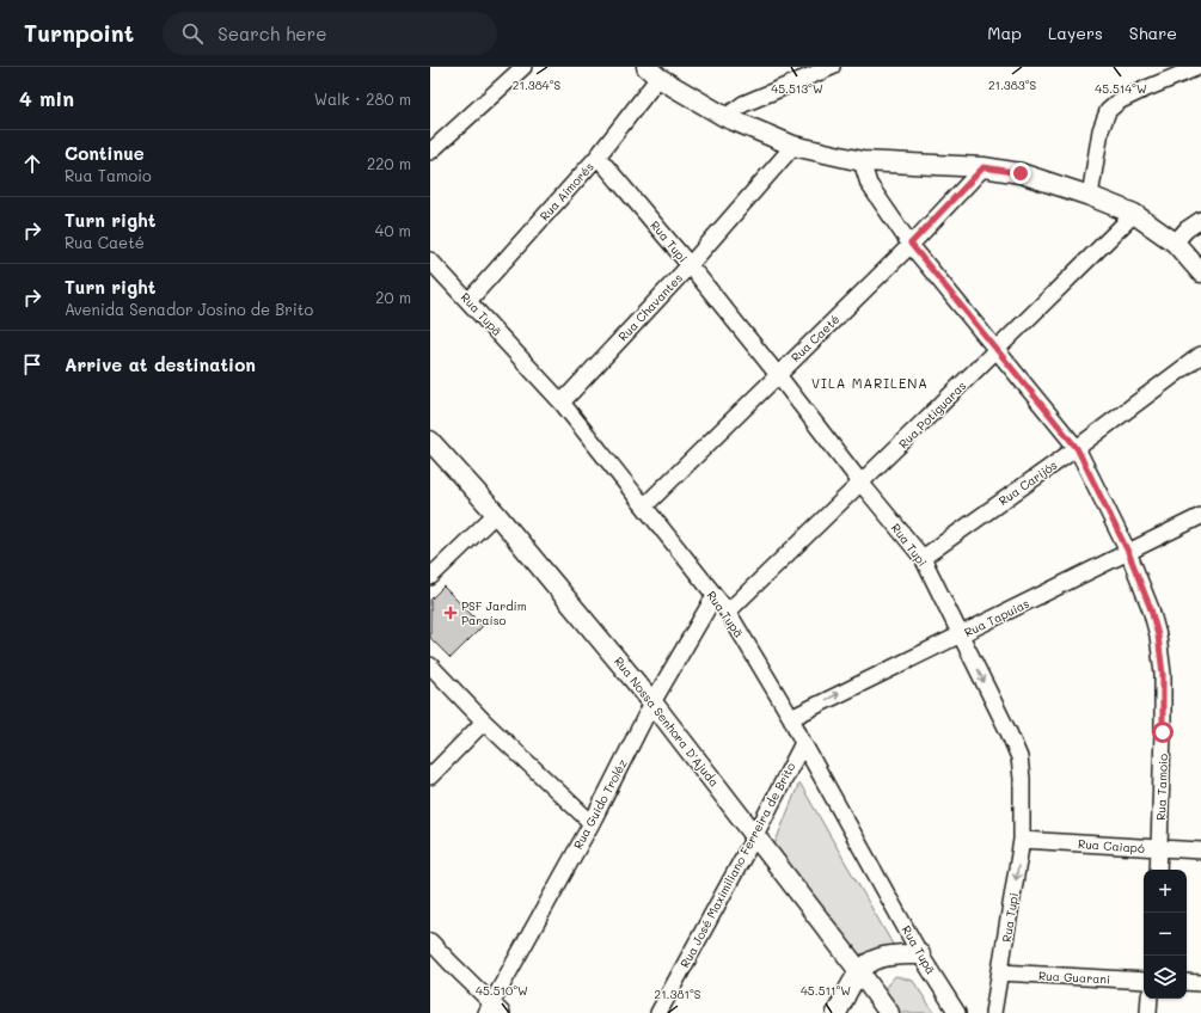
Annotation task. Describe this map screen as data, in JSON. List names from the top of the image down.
{
  "streets": {
    "street": [
      "Rua Aimorés",
      "Rua Tupi",
      "Rua Chavantes",
      "Rua Tupã",
      "Rua Caeté",
      "Rua Potiguaras",
      "Rua Carijós",
      "Rua Tapuias",
      "Rua Nossa Senhora D'Ajuda",
      "Rua Tamoio",
      "Rua Guido Troléz",
      "Rua Caiapó",
      "Rua José Maximiliano Ferreira de Brito",
      "Rua Guarani"
    ]
  },
  "crossings": [
    ["Rua Aimorés", "Rua Tupi"],
    ["Rua Aimorés", "Rua Tupã"],
    ["Rua Tupi", "Rua Chavantes"],
    ["Rua Tupi", "Rua Caeté"],
    ["Rua Tupi", "Rua Potiguaras"],
    ["Rua Tupi", "Rua Carijós"],
    ["Rua Tupi", "Rua Tapuias"],
    ["Rua Tupi", "Rua Caiapó"],
    ["Rua Tupi", "Rua Guarani"],
    ["Rua Chavantes", "Rua Tupã"],
    ["Rua Tupã", "Rua Caeté"],
    ["Rua Tupã", "Rua Potiguaras"],
    ["Rua Tupã", "Rua Tapuias"],
    ["Rua Tupã", "Rua Guido Troléz"],
    ["Rua Tupã", "Rua José Maximiliano Ferreira de Brito"],
    ["Rua Caeté", "Rua Tamoio"],
    ["Rua Potiguaras", "Rua Tamoio"],
    ["Rua Carijós", "Rua Tamoio"],
    ["Rua Tapuias", "Rua Tamoio"],
    ["Rua Nossa Senhora D'Ajuda", "Rua Guido Troléz"],
    ["Rua Nossa Senhora D'Ajuda", "Rua José Maximiliano Ferreira de Brito"],
    ["Rua Tamoio", "Rua Caiapó"]
  ],
  "one_way": ["Rua Tapuias"],
  "districts": ["VILA MARILENA"],
  "places": {
    "health": ["PSF Jardim Paraíso"]
  },
  "page": {
    "header": "Turnpoint",
    "search": "Search here",
    "nav": ["Map", "Layers", "Share"],
    "heading": ["4 min", "Walk · 280 m"],
    "list": [
      ["Continue", "Rua Tamoio", "220 m"],
      ["Turn right", "Rua Caeté", "40 m"],
      ["Turn right", "Avenida Senador Josino de Brito", "20 m"],
      "Arrive at destination"
    ],
    "map_buttons": ["+", "−"]
  },
  "coordinates": [
    "21.383°S",
    "21.384°S",
    "45.513°W",
    "45.514°W",
    "45.510°W",
    "45.511°W",
    "21.381°S"
  ]
}
